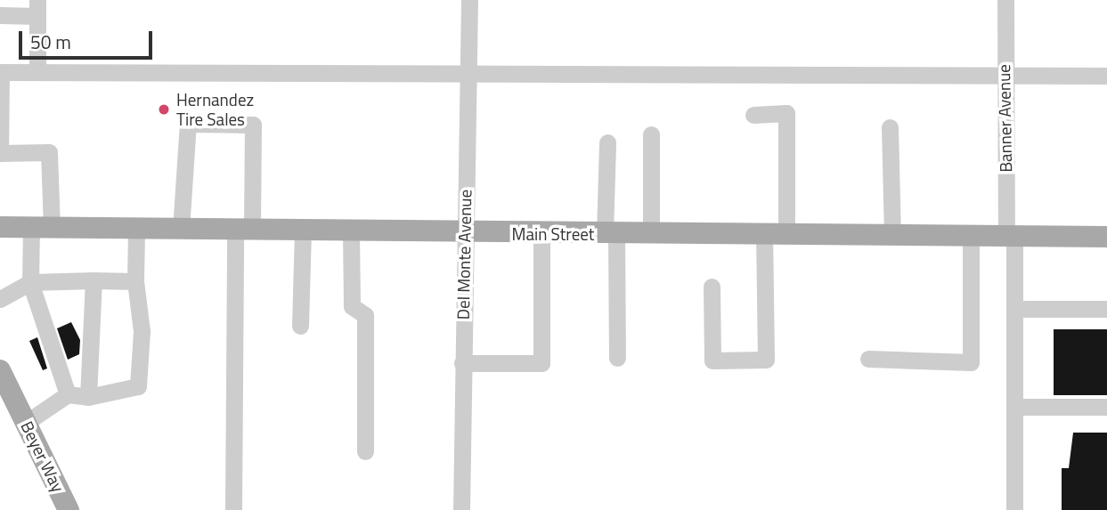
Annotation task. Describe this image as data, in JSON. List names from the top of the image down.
{
  "streets": {
    "main road": ["Main Street", "Beyer Way"],
    "street": ["Banner Avenue", "Del Monte Avenue"]
  },
  "crossings": [
    ["Banner Avenue", "Main Street"],
    ["Main Street", "Del Monte Avenue"]
  ],
  "places": ["Hernandez Tire Sales"],
  "scale_bar": "50 m"
}
